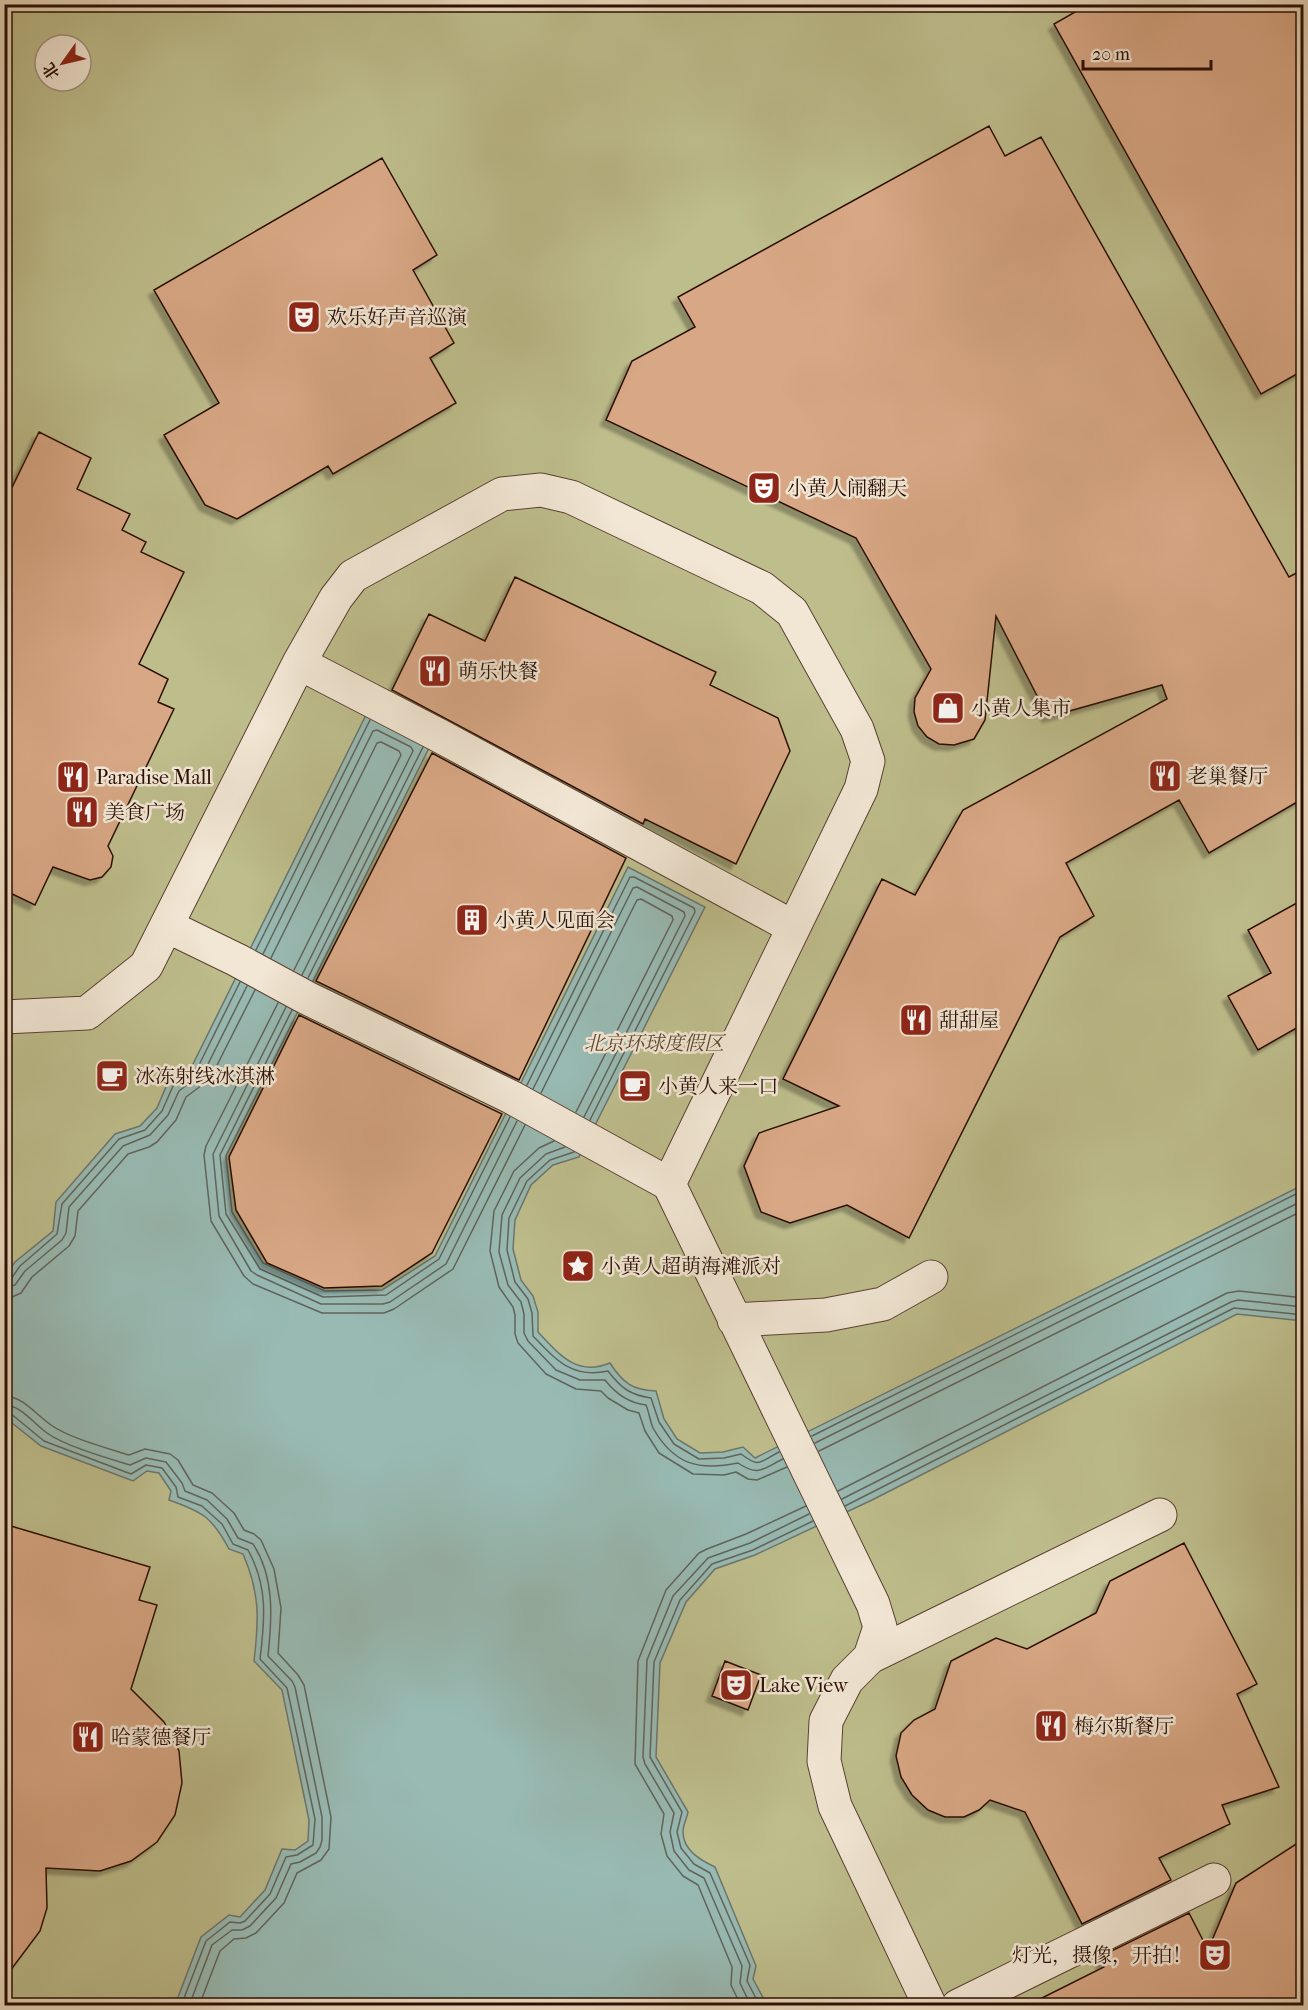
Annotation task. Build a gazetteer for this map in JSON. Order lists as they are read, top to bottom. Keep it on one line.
{"parks":["北京环球度假区"],"places":{"theatre":["欢乐好声音巡演","小黄人闹翻天","Lake View","灯光，摄像，开拍！"],"restaurant":["萌乐快餐","老巢餐厅","Paradise Mall","美食广场","甜甜屋","梅尔斯餐厅","哈蒙德餐厅"],"shop":["小黄人集市"],"building":["小黄人见面会"],"cafe":["冰冻射线冰淇淋","小黄人来一口"],"place":["小黄人超萌海滩派对"]},"scale_bar":"20 m","north":"bottom left"}
